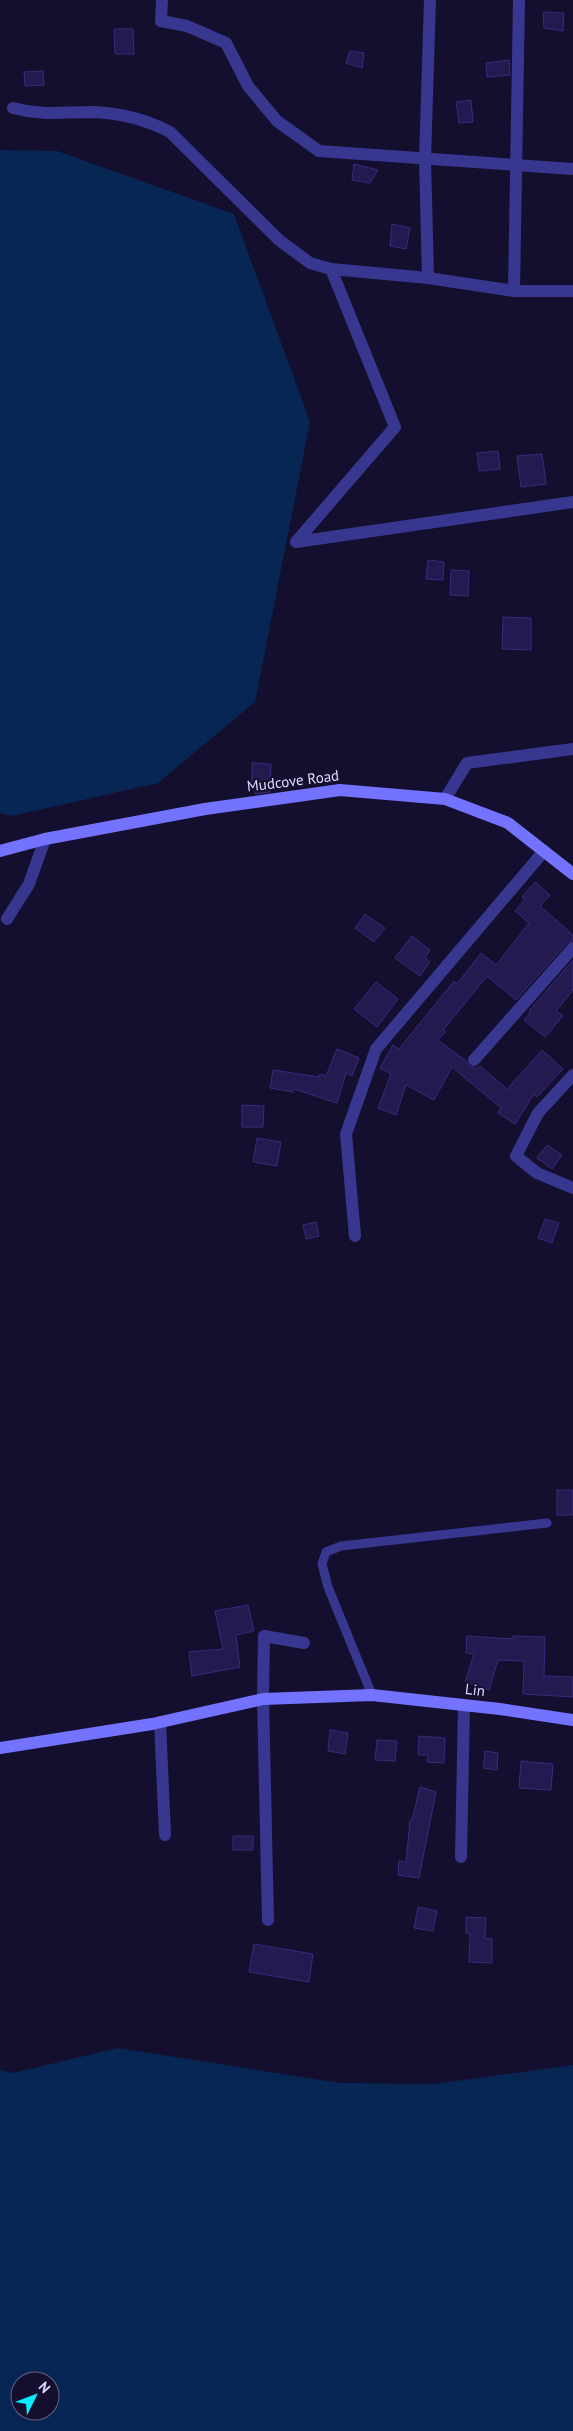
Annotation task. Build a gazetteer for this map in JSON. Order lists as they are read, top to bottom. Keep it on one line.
{"streets":{"street":["Mudcove Road","Lin"]},"north":"top right"}
